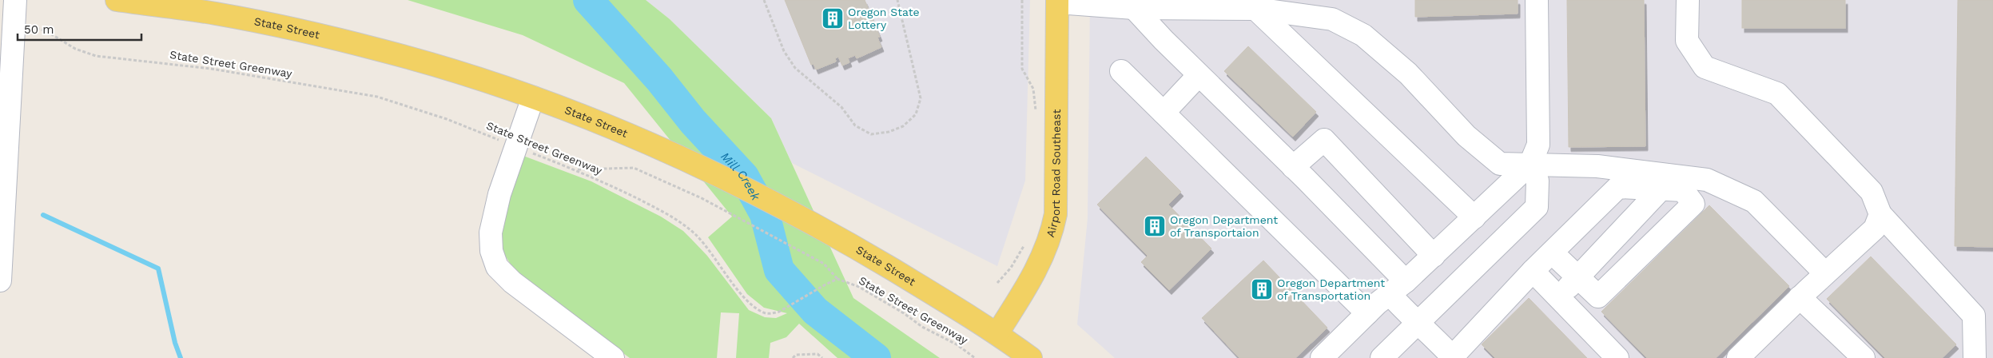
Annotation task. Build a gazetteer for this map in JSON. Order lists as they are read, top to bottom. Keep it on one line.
{"streets":{"main road":["State Street","Airport Road Southeast"],"path":["State Street Greenway"]},"crossings":[["State Street","Airport Road Southeast"]],"water":["Mill Creek"],"places":{"building":["Oregon State Lottery","Oregon Department of Transportaion","Oregon Department of Transportation"]},"scale_bar":"50 m"}
